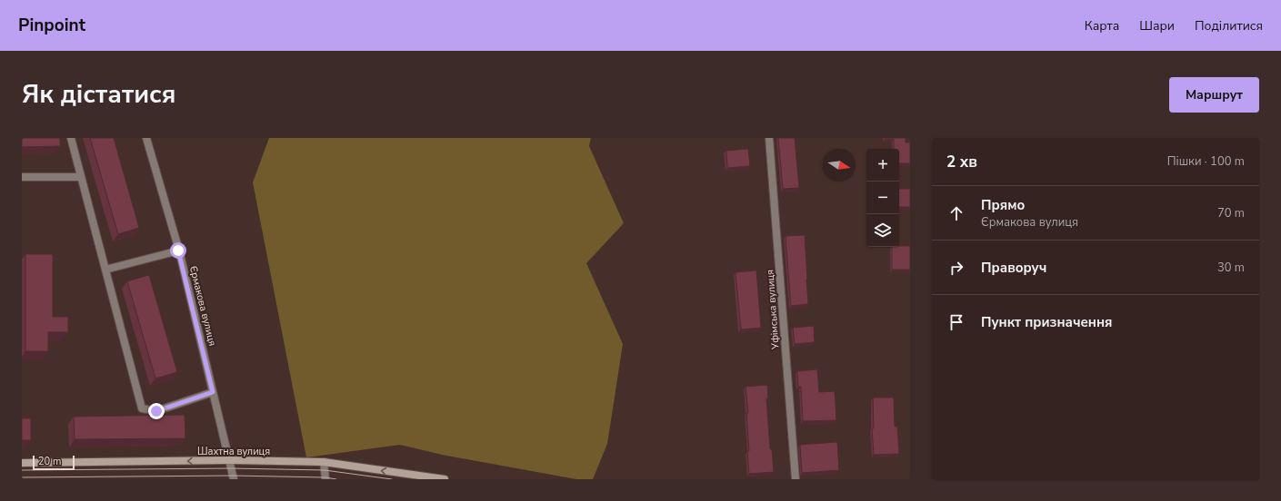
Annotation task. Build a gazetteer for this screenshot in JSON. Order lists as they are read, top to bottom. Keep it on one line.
{"streets":{"main road":["Шахтна вулиця"],"street":["Єрмакова вулиця","Уфімська вулиця"]},"crossings":[["Єрмакова вулиця","Шахтна вулиця"]],"one_way":["Шахтна вулиця"],"scale_bar":"20 m","north":"right","page":{"header":"Pinpoint","nav":["Карта","Шари","Поділитися"],"title":"Як дістатися","buttons":"Маршрут","heading":["2 хв","Пішки · 100 m"],"map_buttons":["+","−"],"list":[["Прямо","Єрмакова вулиця","70 m"],["Праворуч","30 m"],"Пункт призначення"],"scale":"20 m"}}
